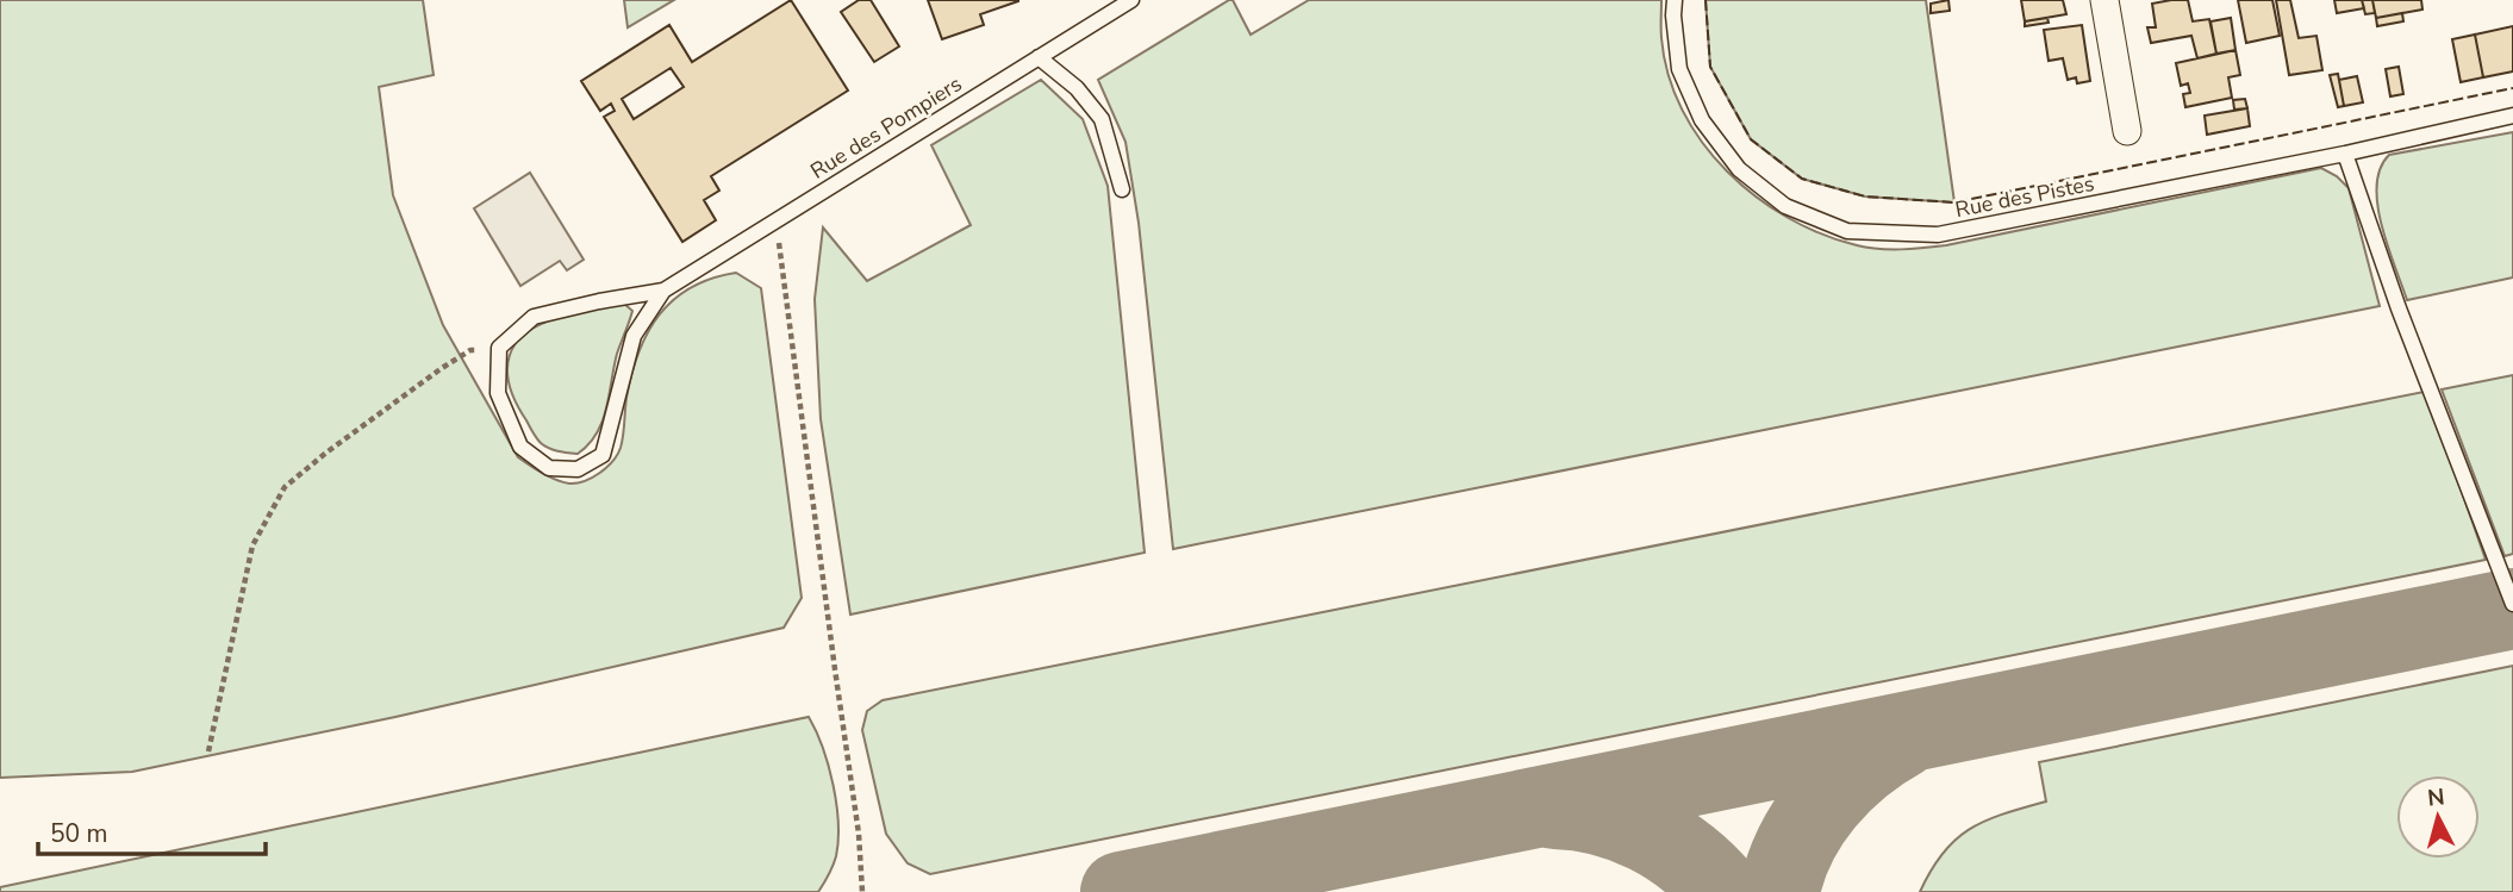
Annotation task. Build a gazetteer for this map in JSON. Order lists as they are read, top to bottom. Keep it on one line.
{"streets":{"lane":["Rue des Pompiers","Rue des Pistes"]},"scale_bar":"50 m","north":"top"}
